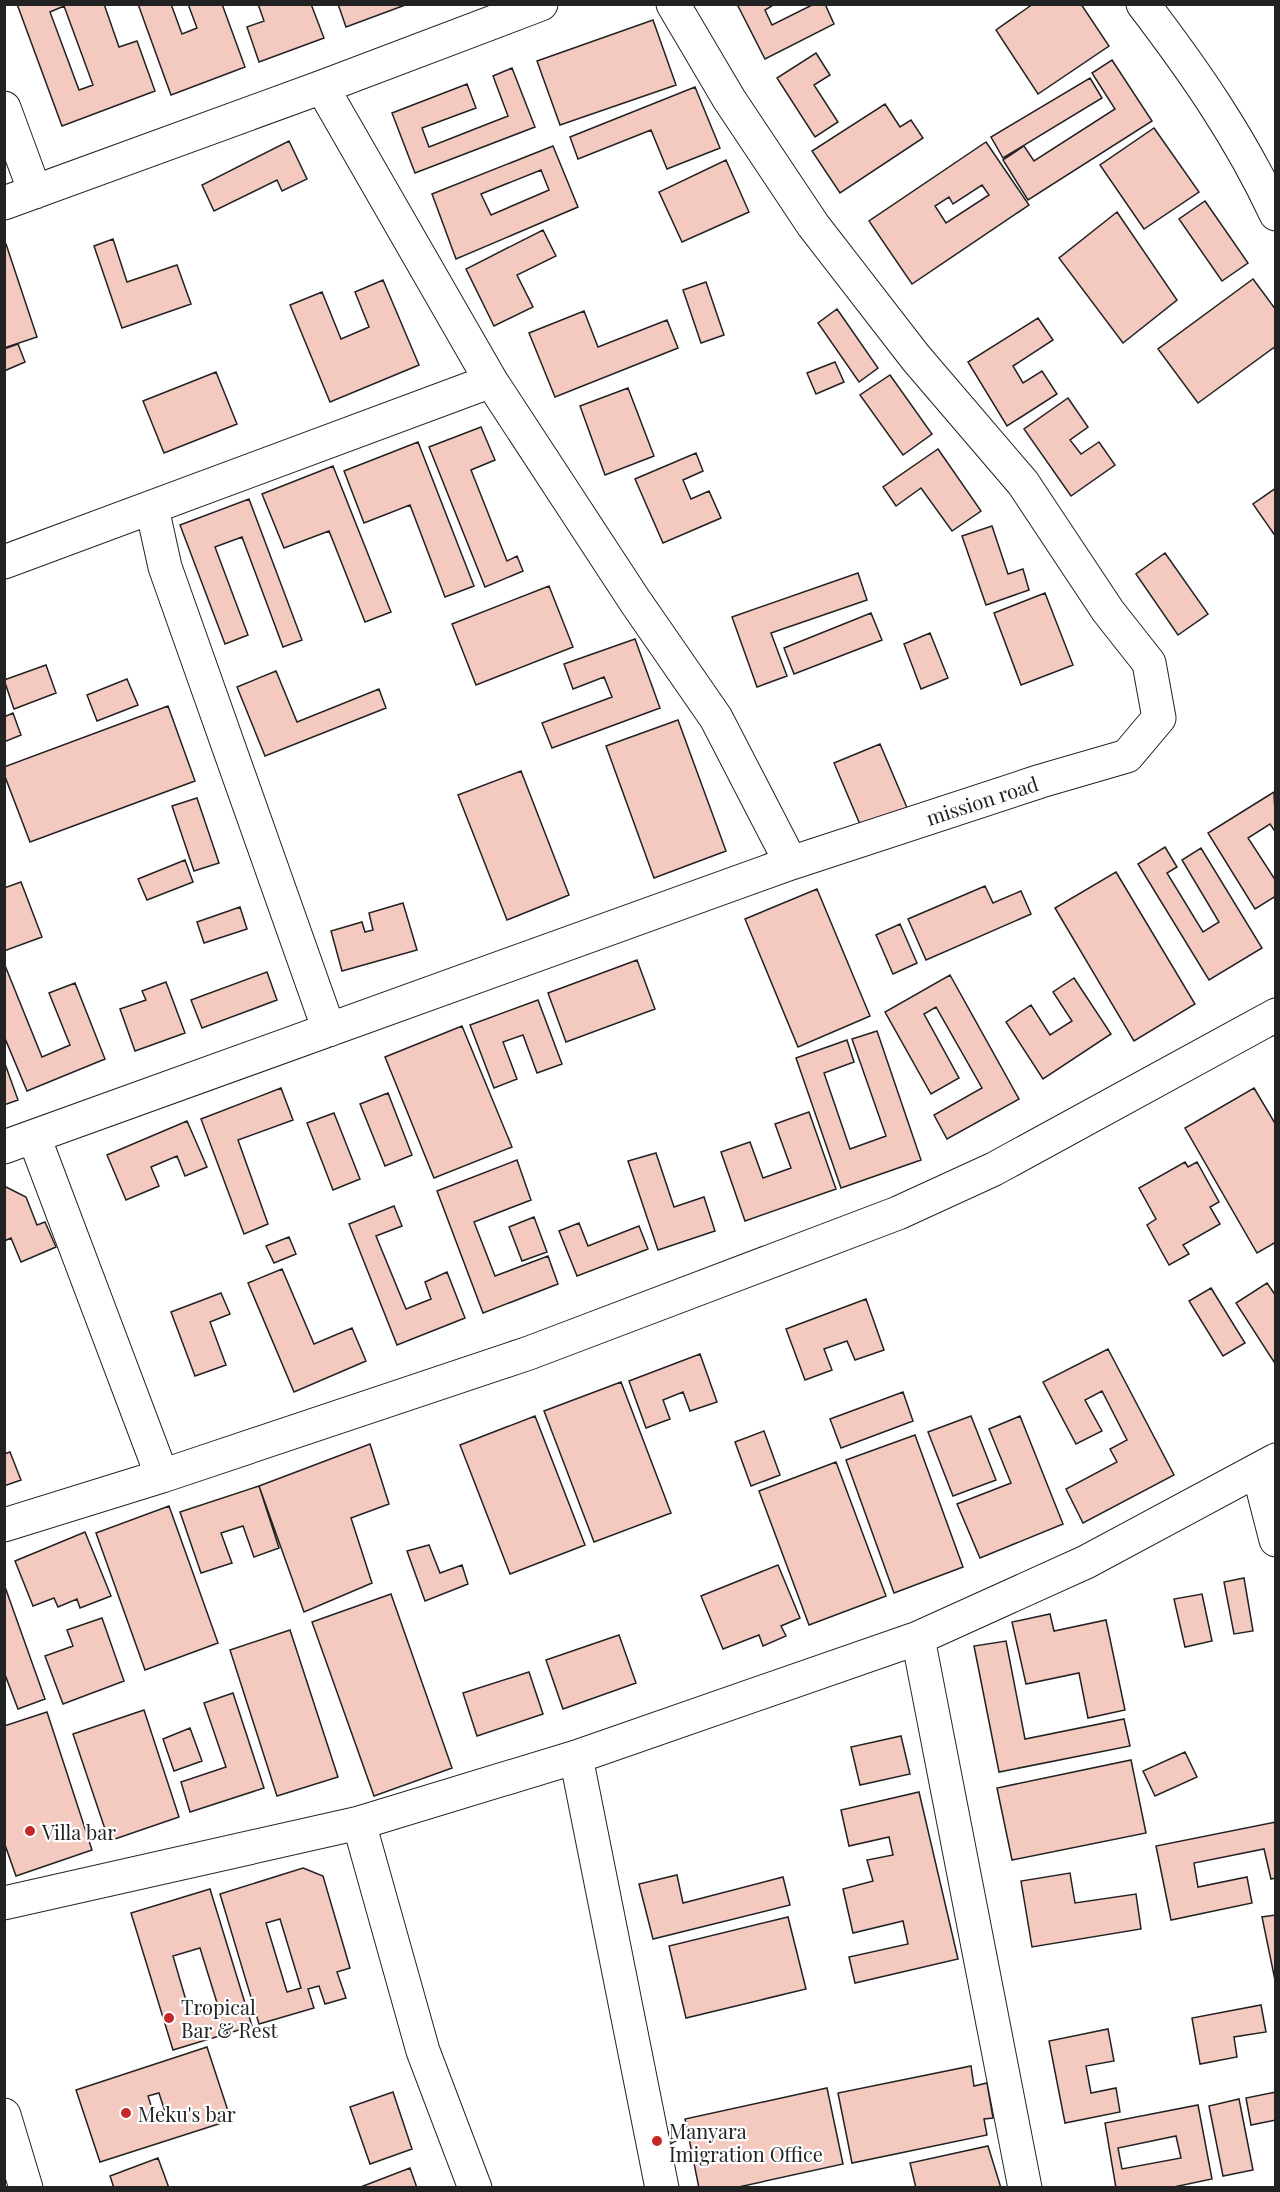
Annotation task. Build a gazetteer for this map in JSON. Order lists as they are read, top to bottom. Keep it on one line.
{"streets":{"street":["mission road"]},"places":["Villa bar","Tropical Bar & Rest","Meku's bar","Manyara Imigration Office"]}
